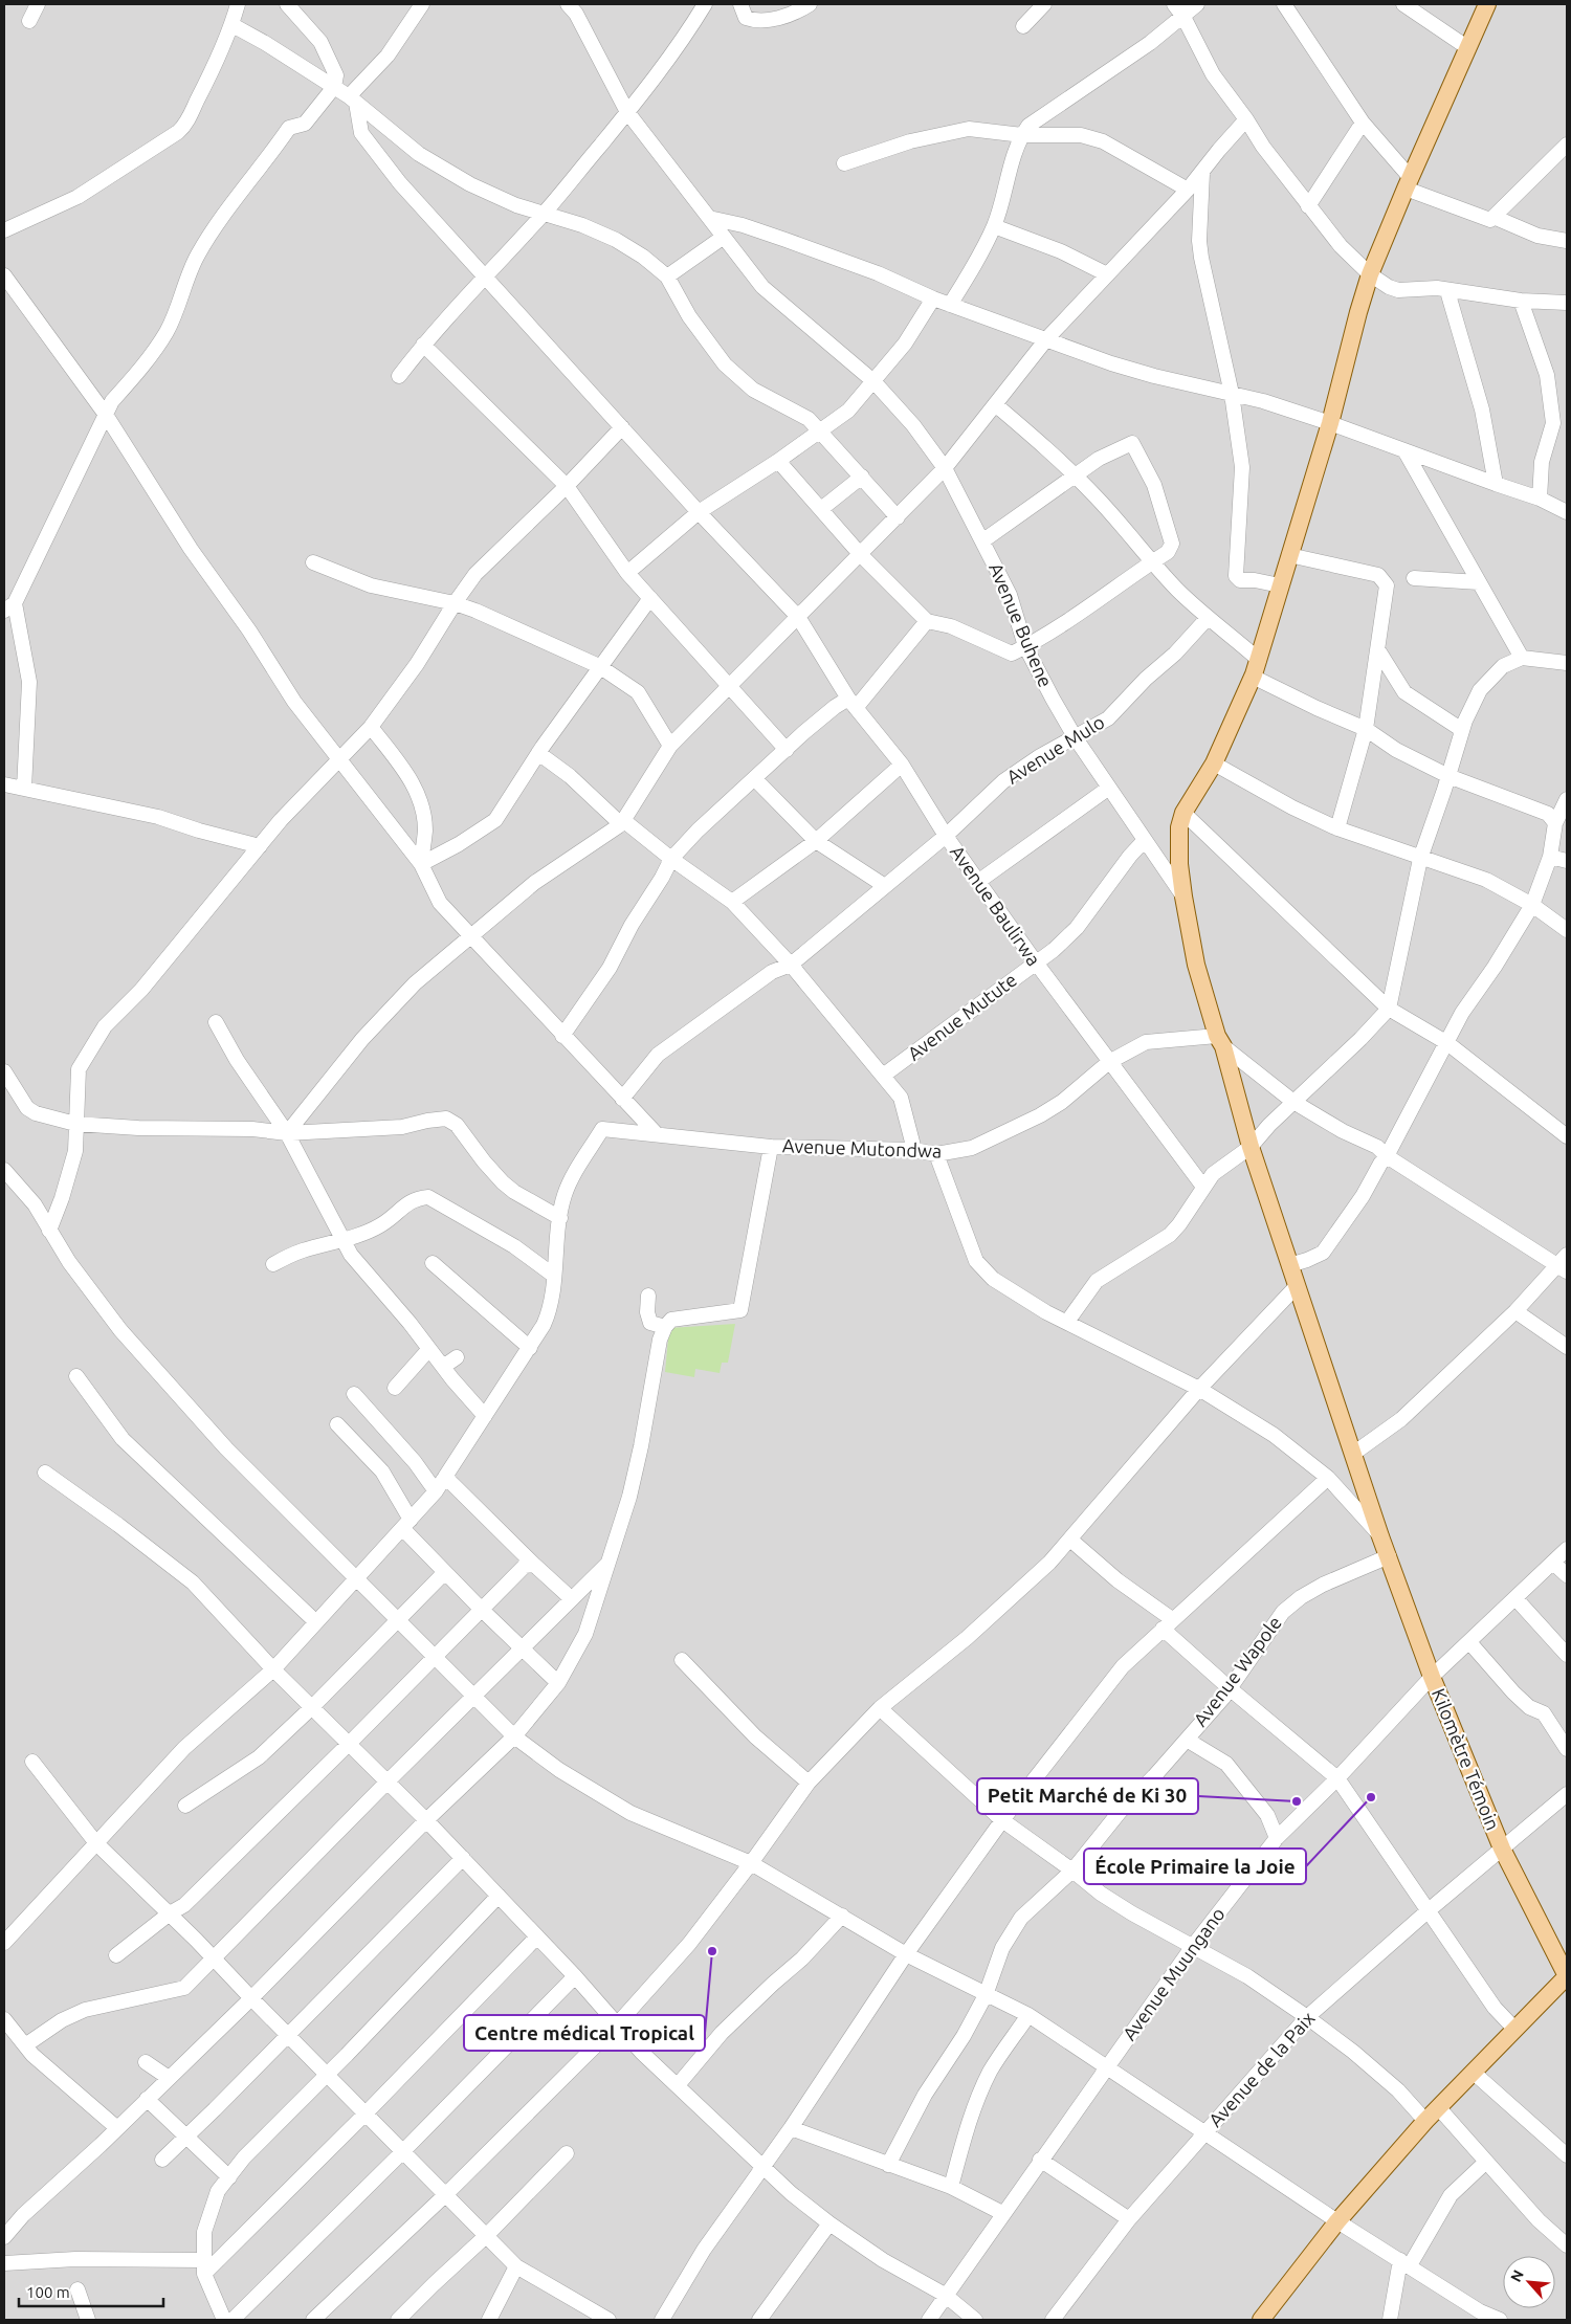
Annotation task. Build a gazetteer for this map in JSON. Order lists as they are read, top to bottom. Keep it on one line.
{"streets":{"main road":["Kilomètre Témoin"],"street":["Avenue Buhene","Avenue Mulo","Avenue Baulirwa","Avenue Mutute","Avenue Mutondwa","Avenue Wapole","Avenue Muungano","Avenue de la Paix"]},"crossings":[["Avenue Buhene","Avenue Mulo"],["Avenue Buhene","Avenue Mutute"],["Avenue Buhene","Kilomètre Témoin"],["Avenue Mulo","Avenue Baulirwa"],["Avenue Baulirwa","Avenue Mutute"],["Avenue Baulirwa","Avenue Mutondwa"],["Avenue Mutondwa","Kilomètre Témoin"],["Avenue Wapole","Kilomètre Témoin"],["Kilomètre Témoin","Avenue Muungano"],["Kilomètre Témoin","Avenue de la Paix"]],"places":["École Primaire la Joie","Petit Marché de Ki 30","Centre médical Tropical"],"scale_bar":"100 m","north":"top left"}
